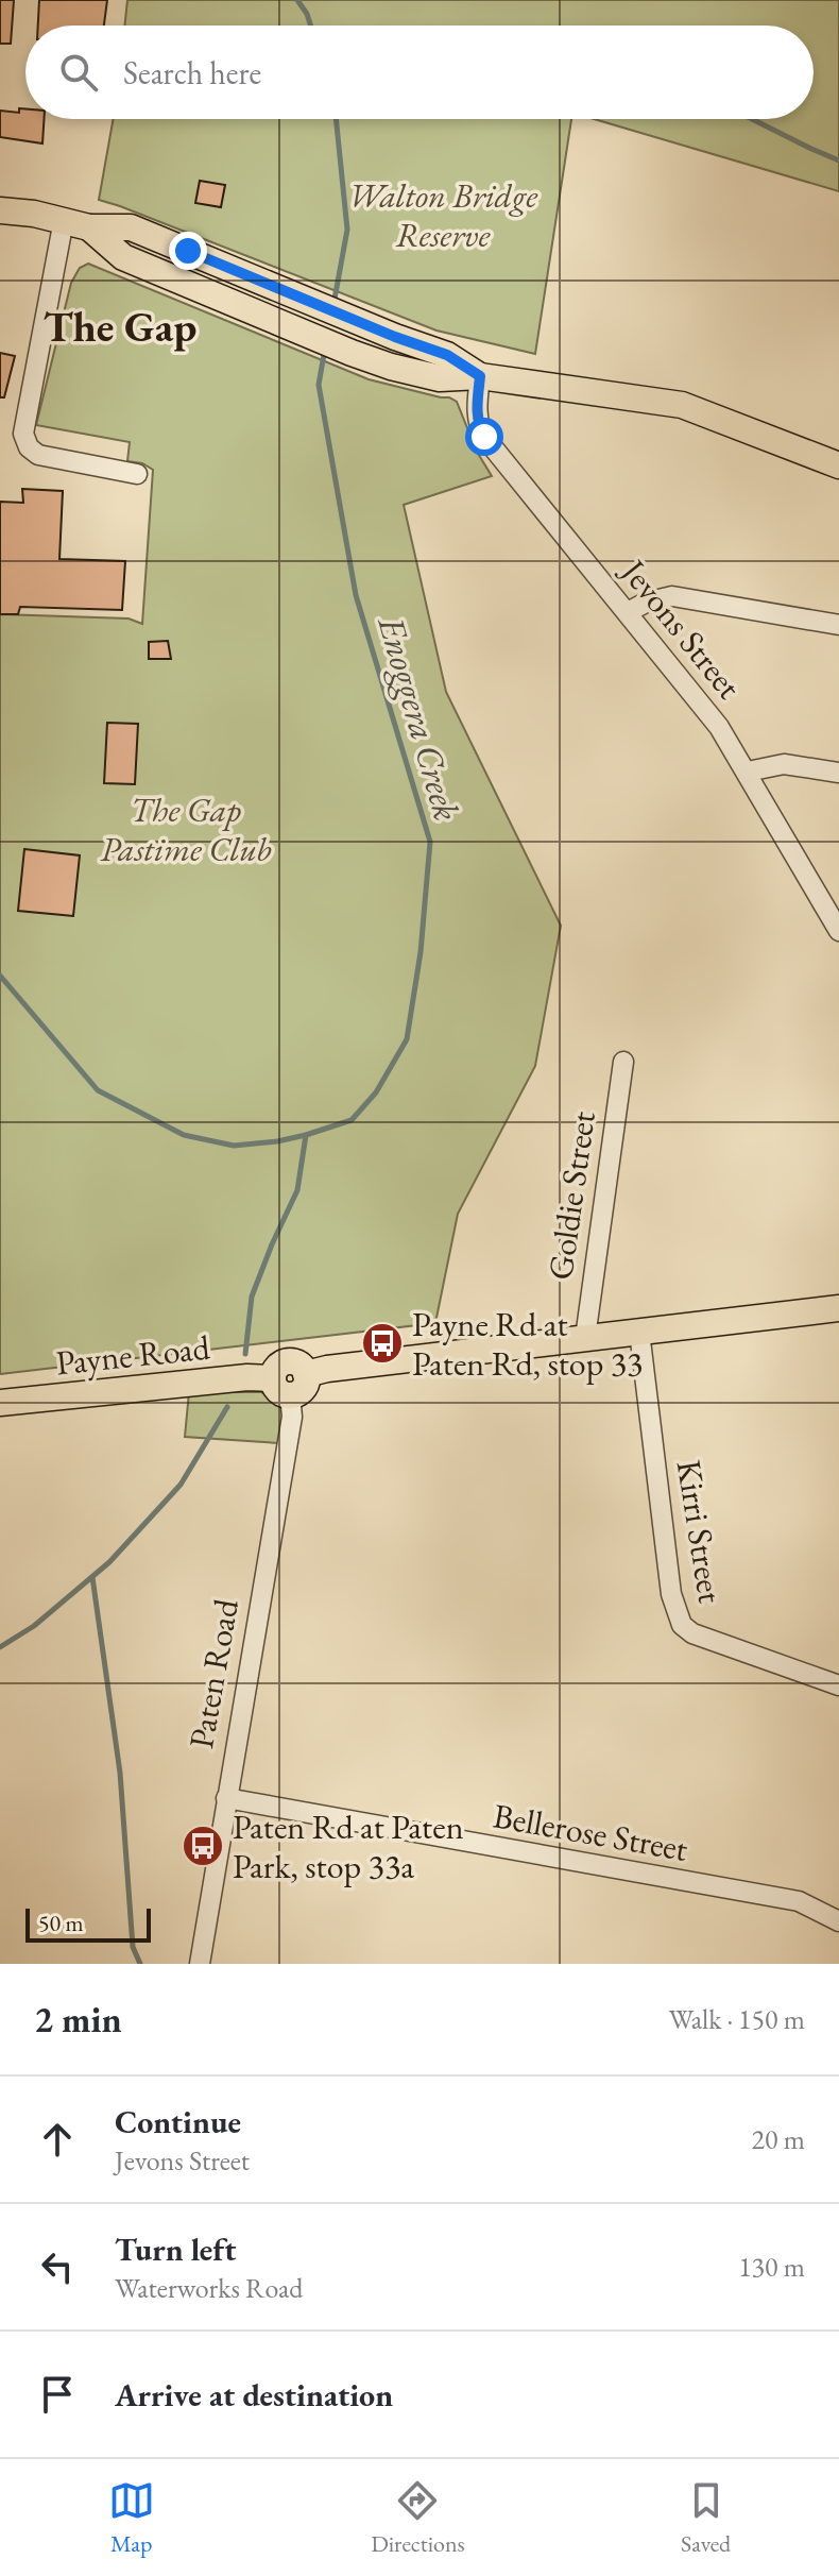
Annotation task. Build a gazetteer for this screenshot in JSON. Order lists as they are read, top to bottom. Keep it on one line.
{"streets":{"main road":["Payne Road"],"street":["Jevons Street","Goldie Street","Kirri Street","Paten Road","Bellerose Street"]},"crossings":[["Payne Road","Paten Road"],["Paten Road","Bellerose Street"]],"districts":["The Gap"],"water":["Enoggera Creek"],"parks":["Walton Bridge Reserve","The Gap Pastime Club"],"places":{"bus stop":["Payne Rd at Paten Rd, stop 33","Paten Rd at Paten Park, stop 33a"]},"scale_bar":"50 m","page":{"search":"Search here","scale":"50 m","heading":["2 min","Walk · 150 m"],"list":[["Continue","Jevons Street","20 m"],["Turn left","Waterworks Road","130 m"],"Arrive at destination"],"nav":["Map","Directions","Saved"]}}
